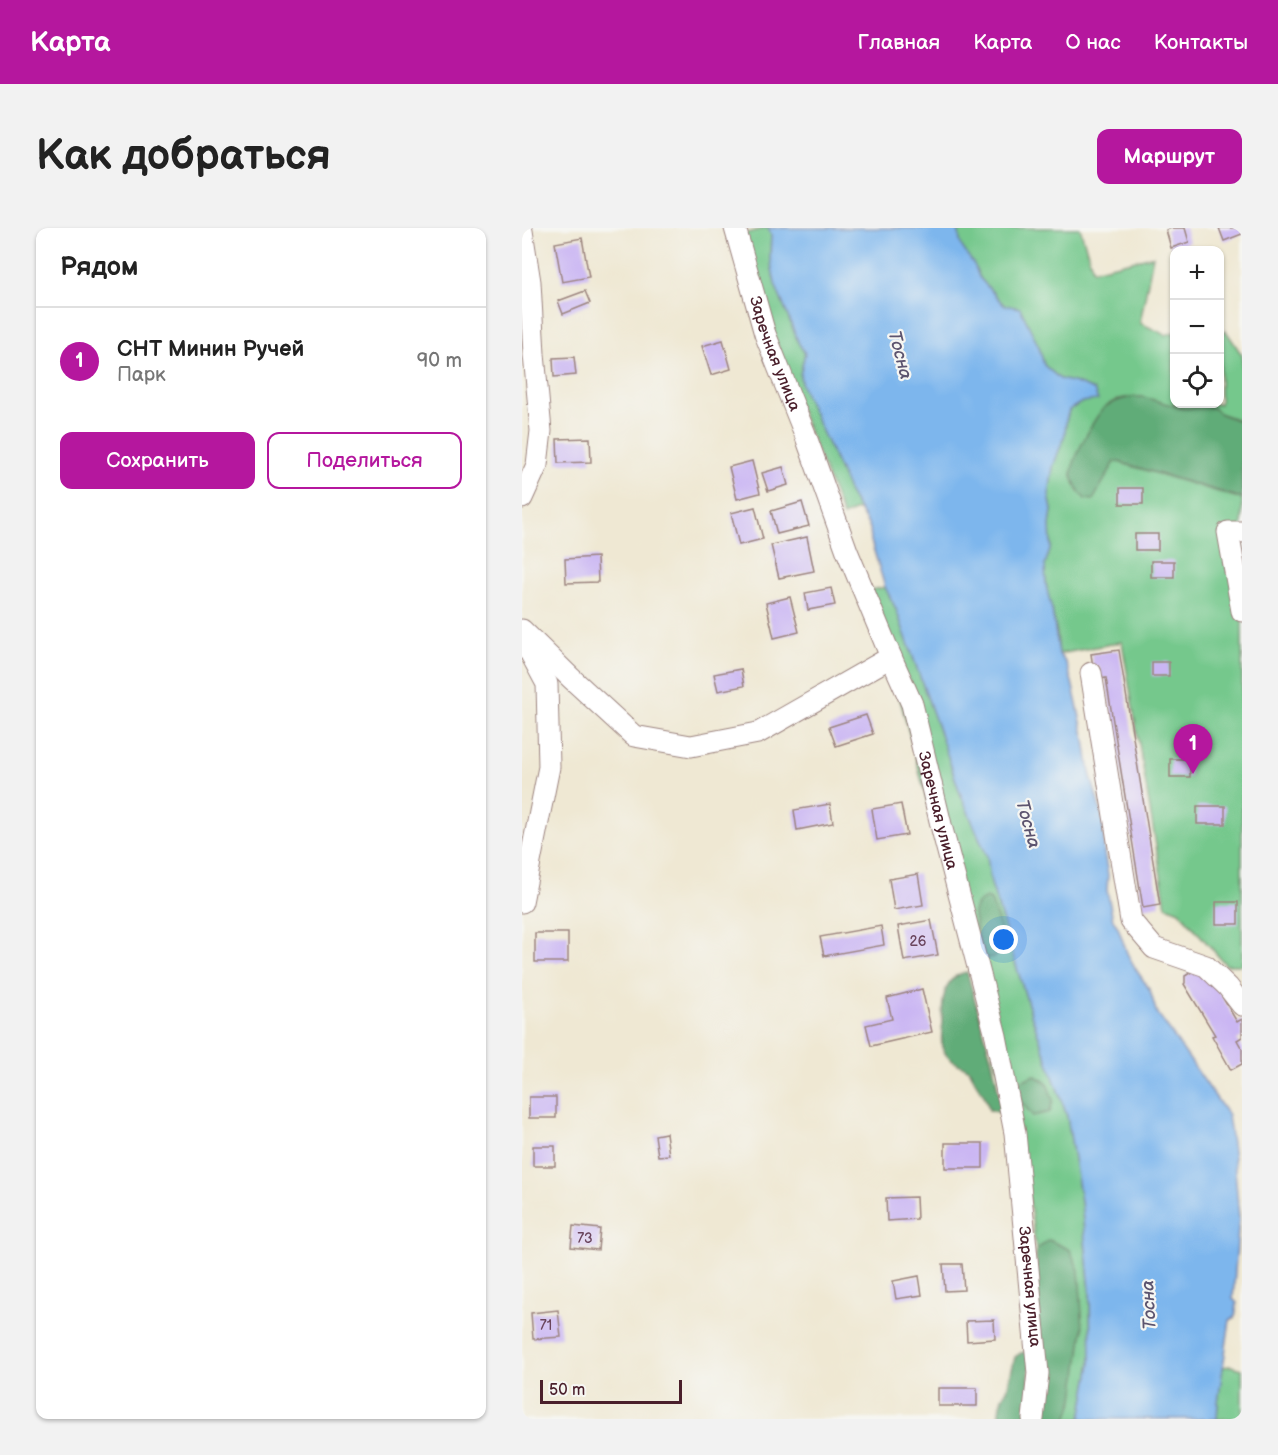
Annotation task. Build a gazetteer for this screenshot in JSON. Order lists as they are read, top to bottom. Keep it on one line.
{"streets":{"street":["Заречная улица"]},"water":["Тосна"],"house_numbers":["26","73","71"],"scale_bar":"50 m","page":{"header":"Карта","nav":["Главная","Карта","О нас","Контакты"],"buttons":["Маршрут",["Сохранить","Поделиться"]],"title":"Как добраться","heading":"Рядом","map_buttons":["+","−"],"list":[{"mark":"1","name":"СНТ Минин Ручей","note":"Парк","value":"90 m"}],"pins":"1","scale":"50 m"}}
